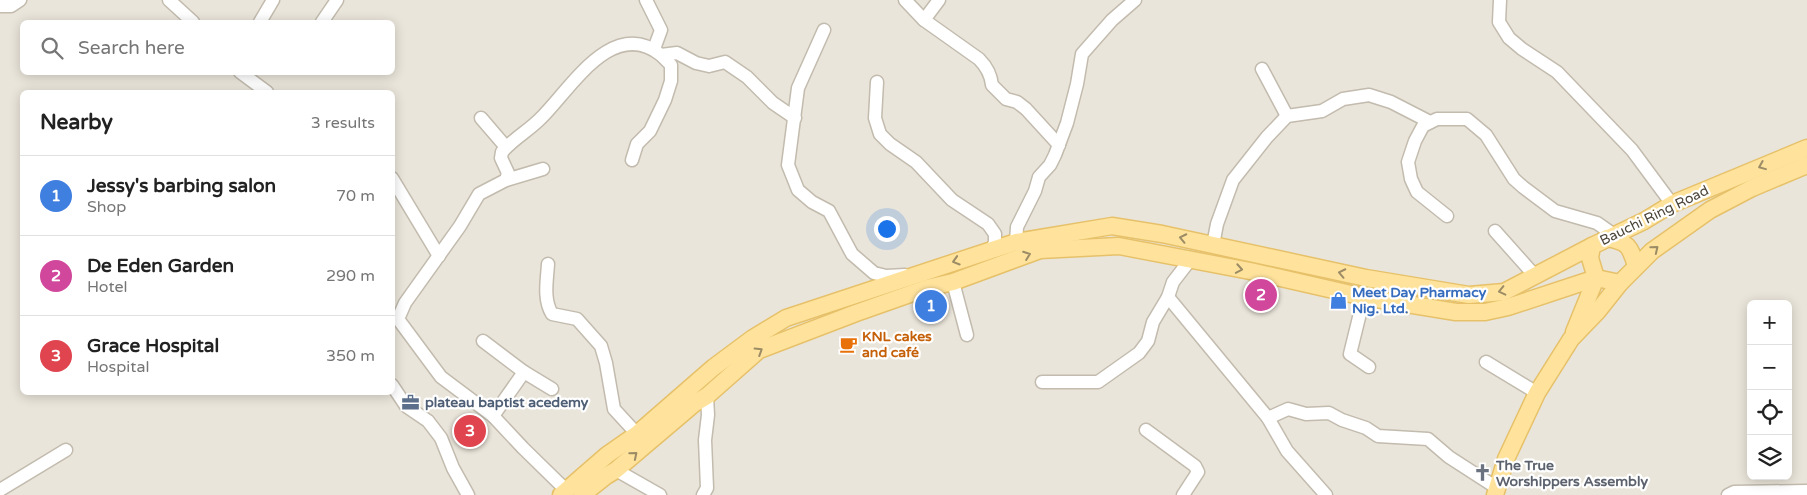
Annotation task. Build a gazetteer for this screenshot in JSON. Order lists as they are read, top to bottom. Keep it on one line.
{"streets":{"main road":["Bauchi Ring Road"]},"places":{"shop":["Meet Day Pharmacy Nig. Ltd."],"cafe":["KNL cakes and café"],"office":["plateau baptist acedemy"],"church":["The True Worshippers Assembly"]},"page":{"search":"Search here","heading":["Nearby","3 results"],"list":[{"mark":"1","name":"Jessy's barbing salon","note":"Shop","value":"70 m"},{"mark":"2","name":"De Eden Garden","note":"Hotel","value":"290 m"},{"mark":"3","name":"Grace Hospital","note":"Hospital","value":"350 m"}],"pins":["2","1","3"],"map_buttons":["+","−"]}}
